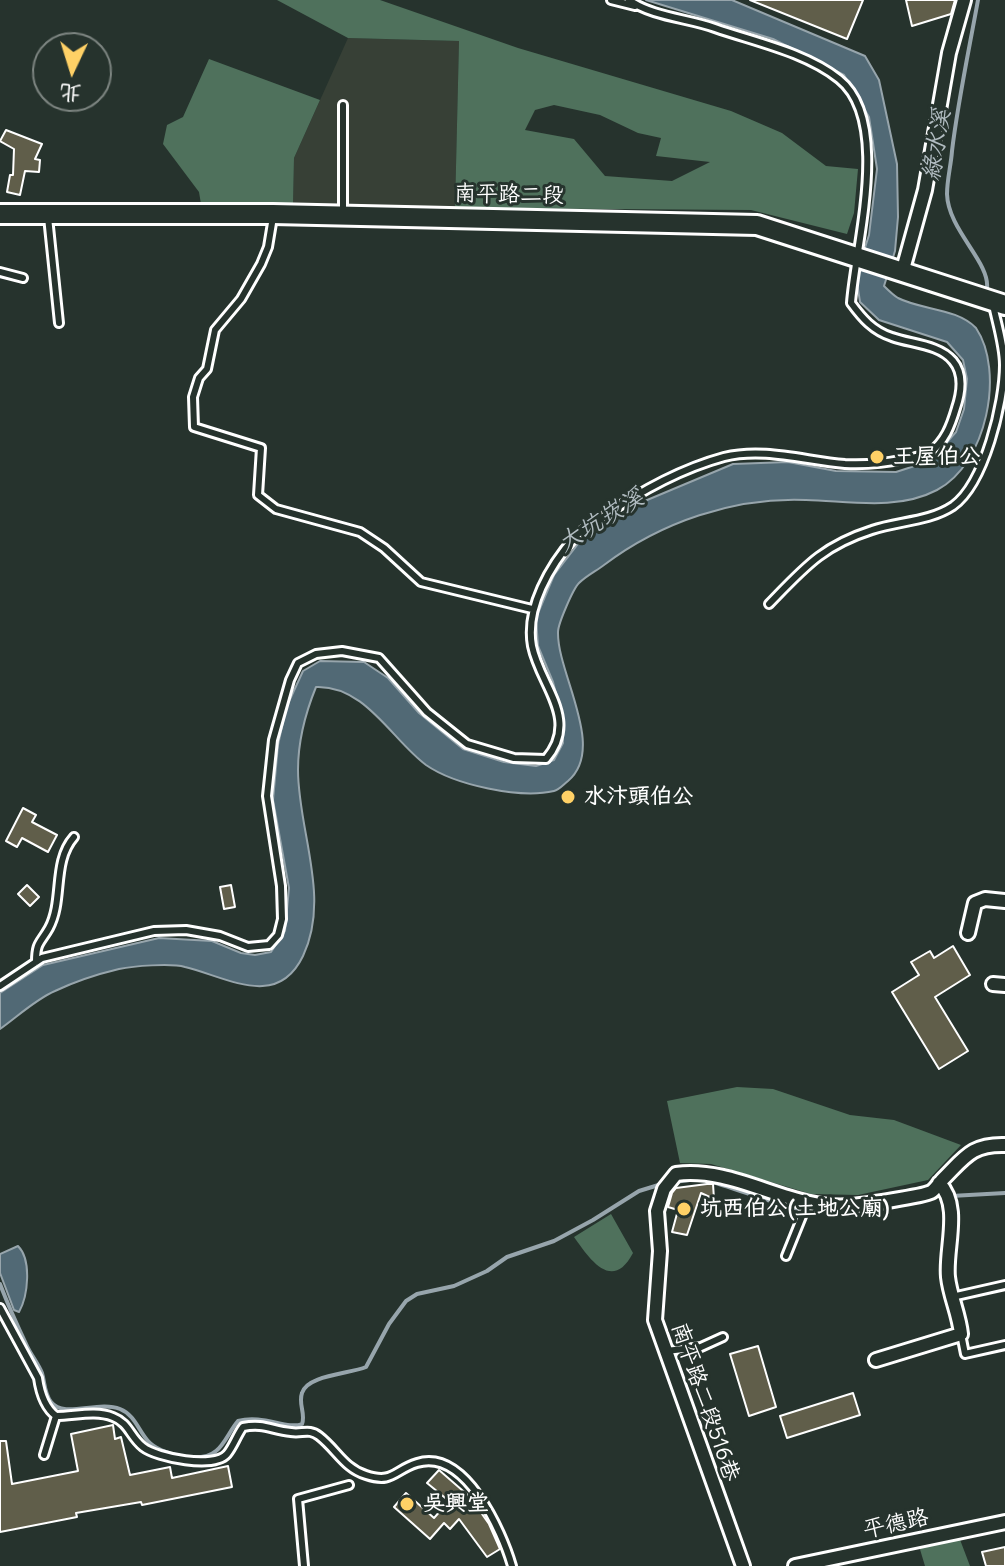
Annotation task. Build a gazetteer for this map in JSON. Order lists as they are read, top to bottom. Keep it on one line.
{"streets":{"street":["南平路二段","南平路二段516巷","平德路"]},"water":["綠水溪","大坑崁溪"],"places":["王屋伯公","水汴頭伯公","坑西伯公(土地公廟)","吳興堂"],"north":"bottom"}
